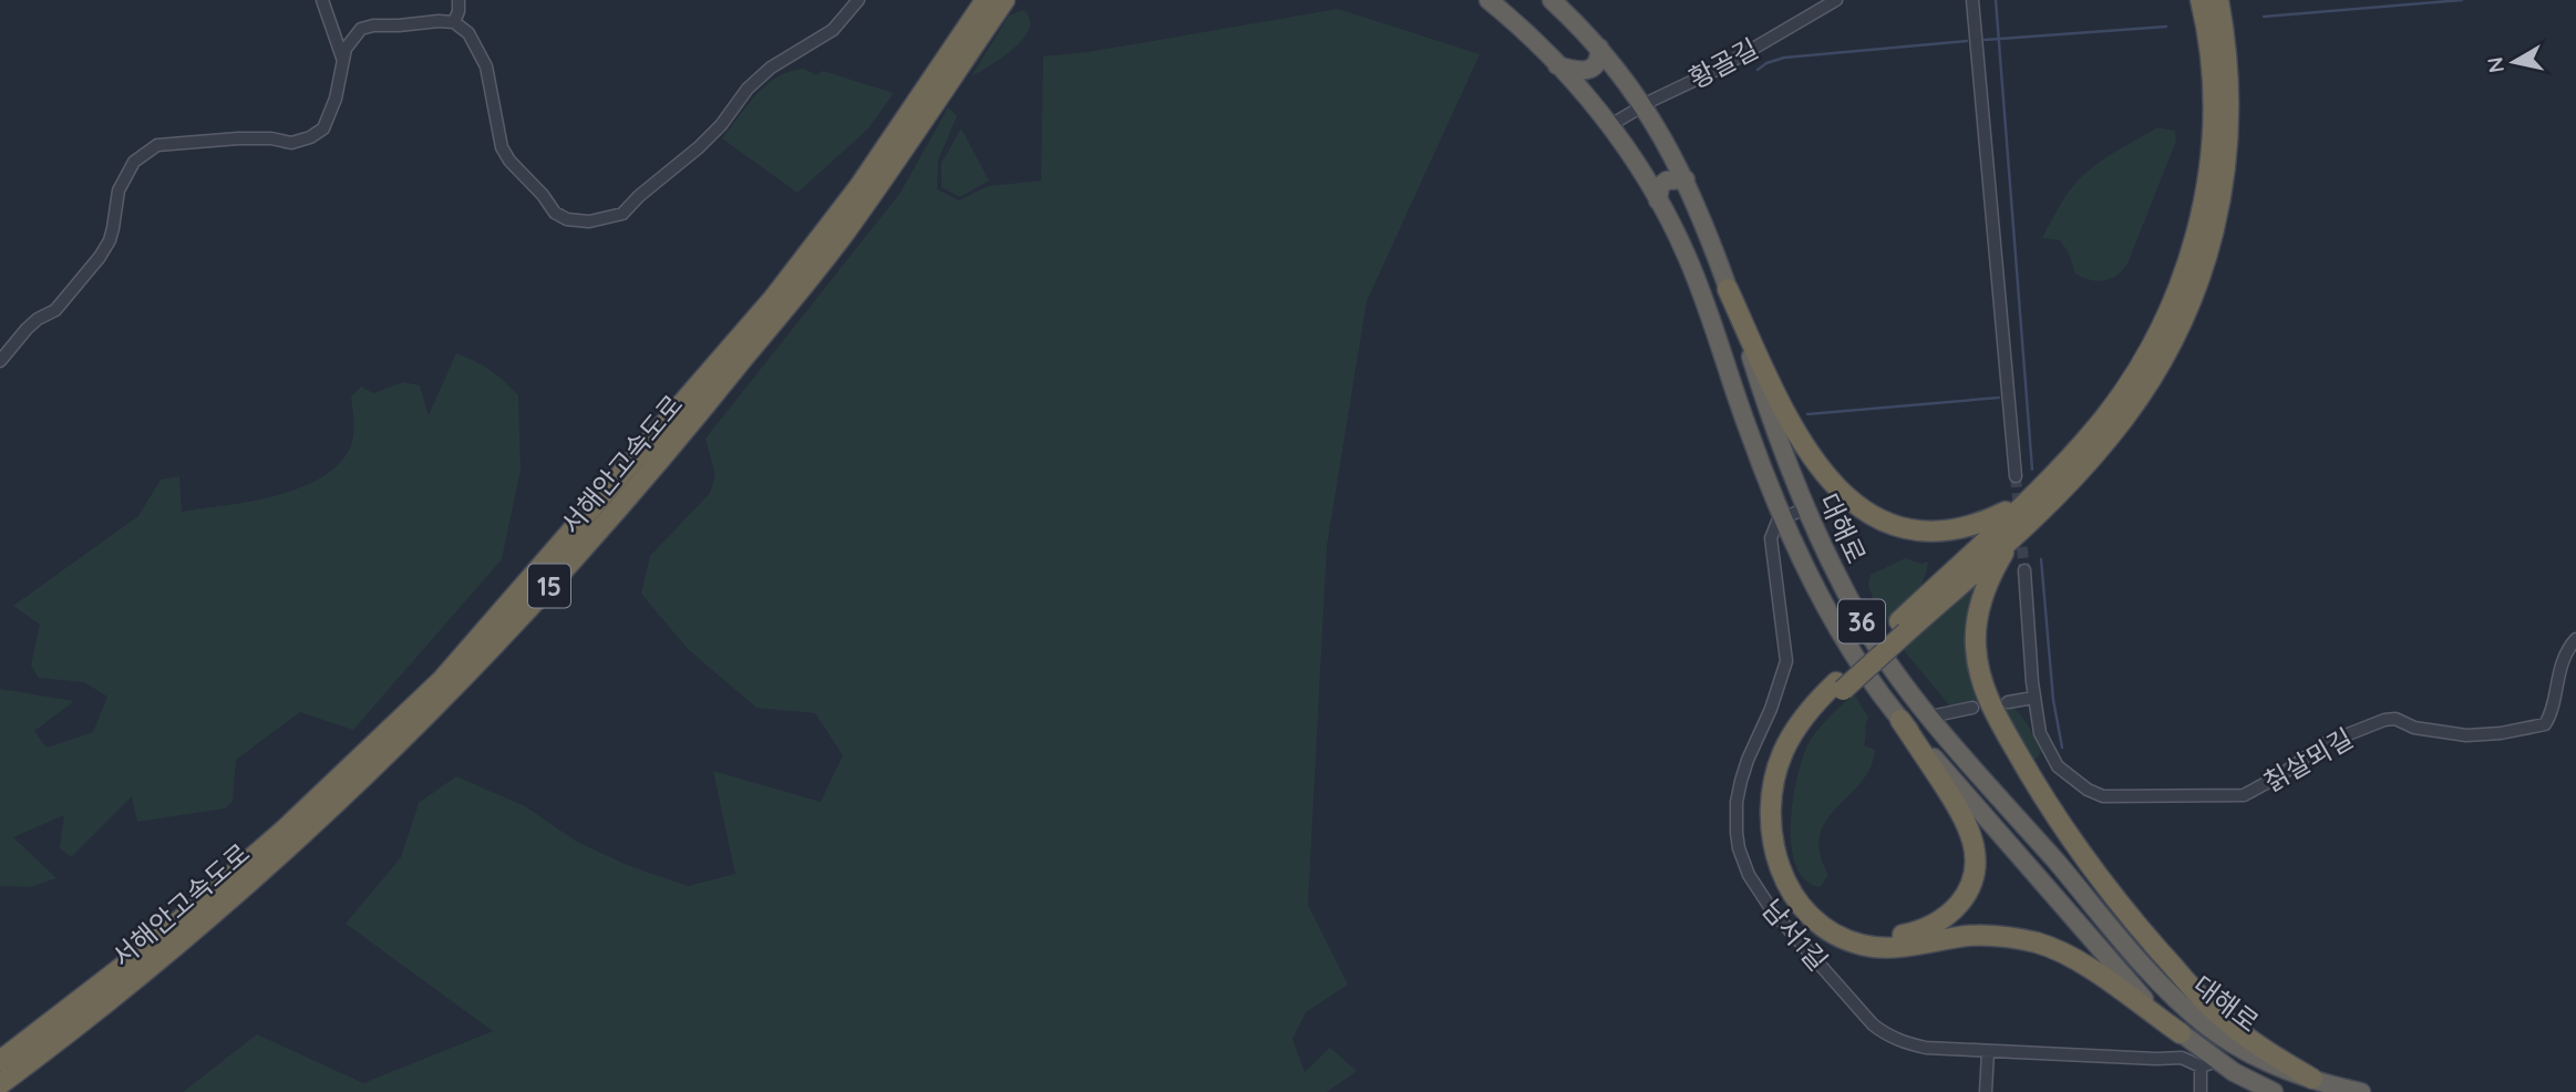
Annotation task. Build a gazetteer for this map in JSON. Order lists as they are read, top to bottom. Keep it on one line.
{"streets":{"highway":["서해안고속도로","대해로","15","36"],"street":["황골길","칡살뫼길","남서1길"]},"crossings":[["황골길","대해로"],["대해로","남서1길"]],"north":"left"}
